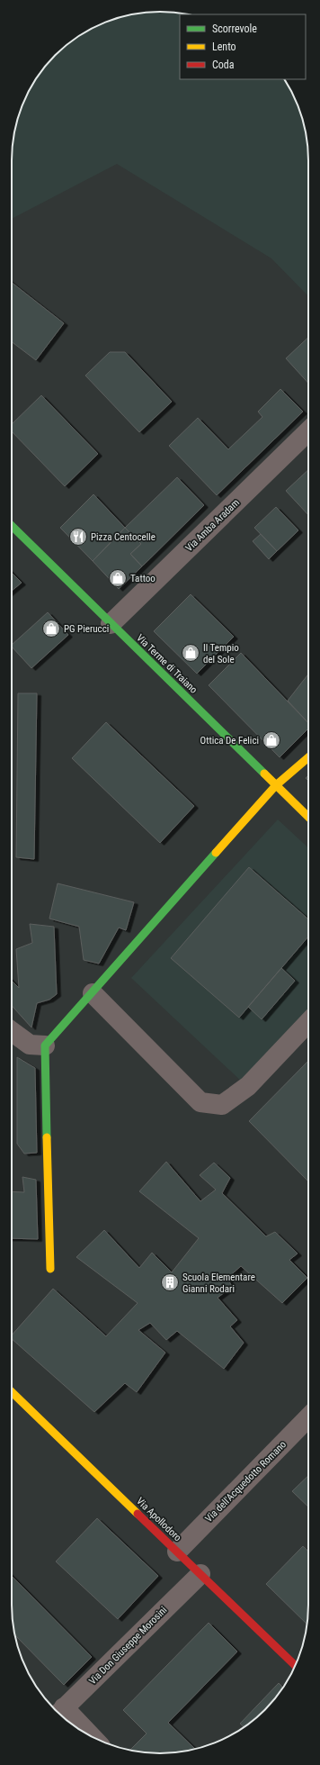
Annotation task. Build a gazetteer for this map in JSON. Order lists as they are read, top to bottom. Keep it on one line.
{"streets":{"street":["Via Amba Aradam","Via Terme di Traiano","Via dell'Acquedotto Romano","Via Apollodoro","Via Don Giuseppe Morosini"]},"crossings":[["Via Amba Aradam","Via Terme di Traiano"],["Via dell'Acquedotto Romano","Via Apollodoro"],["Via Apollodoro","Via Don Giuseppe Morosini"]],"places":{"restaurant":["Pizza Centocelle"],"shop":["Tattoo","PG Pierucci","Il Tempio del Sole","Ottica De Felici"],"building":["Scuola Elementare Gianni Rodari"]},"legend":["Scorrevole","Lento","Coda"]}
